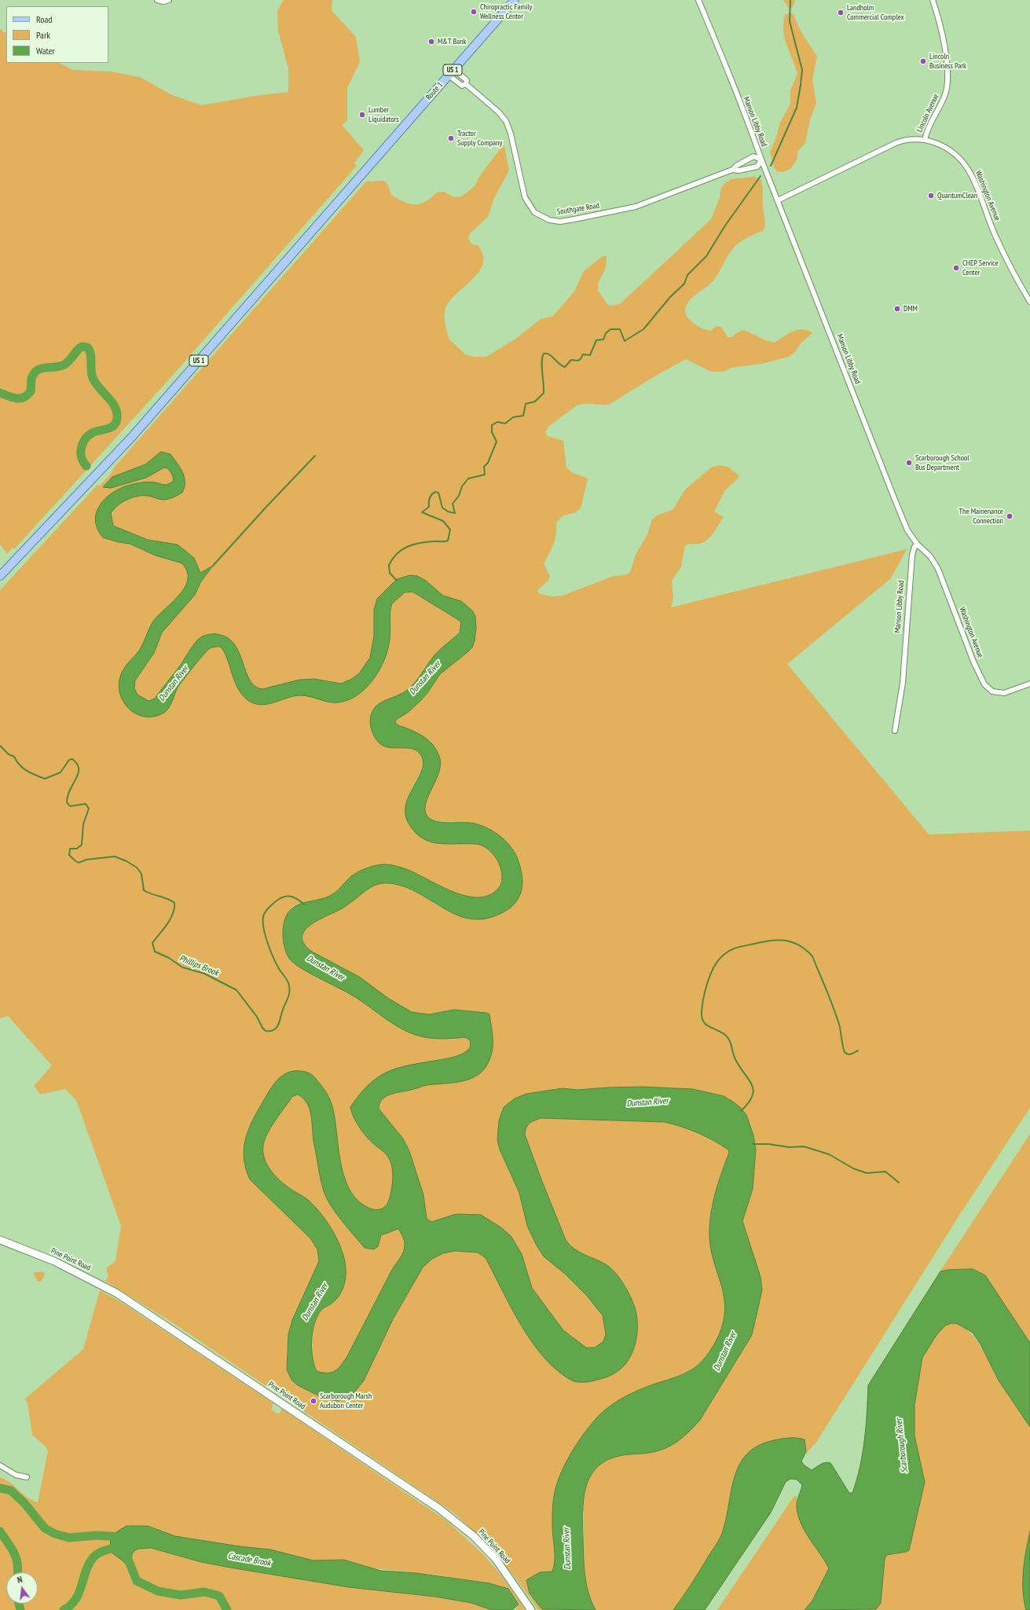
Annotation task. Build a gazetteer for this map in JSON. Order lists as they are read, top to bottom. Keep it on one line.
{"streets":{"main road":["US 1","Route 1","Pine Point Road"],"street":["Lincoln Avenue","Manson Libby Road","Washington Avenue","Southgate Road"]},"crossings":[["Route 1","Southgate Road"],["Lincoln Avenue","Washington Avenue"],["Manson Libby Road","Washington Avenue"],["Manson Libby Road","Southgate Road"]],"water":["Dunstan River","Phillips Brook","Scarborough River","Cascade Brook"],"places":["Chiropractic Family Wellness Center","Landholm Commercial Complex","M&T Bank","Lincoln Business Park","Lumber Liquidators","Tractor Supply Company","QuantumClean","CHEP Service Center","DMM","Scarborough School Bus Department","The Mainenance Connection","Scarborough Marsh Audubon Center"],"legend":["Road","Park","Water"],"north":"top"}
